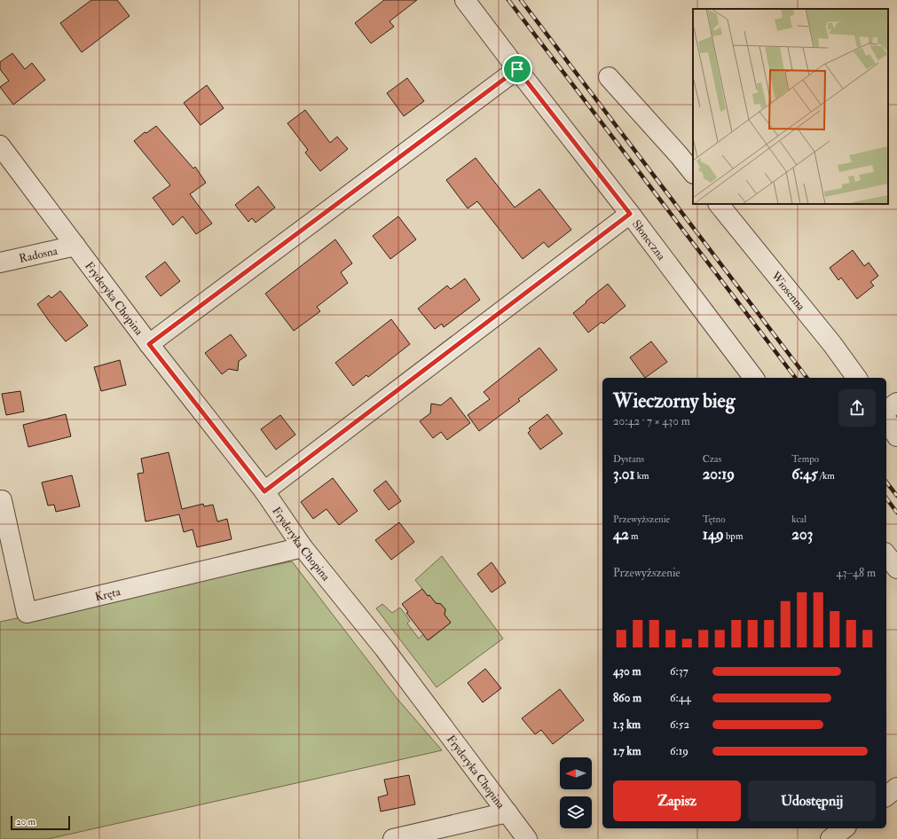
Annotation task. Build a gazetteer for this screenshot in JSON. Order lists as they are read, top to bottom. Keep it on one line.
{"streets":{"street":["Słoneczna","Radosna","Wiosenna","Fryderyka Chopina","Kręta"]},"crossings":[["Radosna","Fryderyka Chopina"],["Fryderyka Chopina","Kręta"]],"scale_bar":"20 m","north":"left","page":{"heading":["Wieczorny bieg","20:42 · 7 × 430 m"],"stats":[["Dystans","3.01 km"],["Czas","20:19"],["Tempo","6:45 /km"],["Przewyższenie","42 m"],["Tętno","149 bpm"],["kcal","203"]],"chart":["Przewyższenie","43–48 m"],"list":[{"name":"430 m","note":"6:37"},{"name":"860 m","note":"6:44"},{"name":"1.3 km","note":"6:52"},{"name":"1.7 km","note":"6:19"}],"buttons":["Zapisz","Udostępnij"],"scale":"20 m"}}
